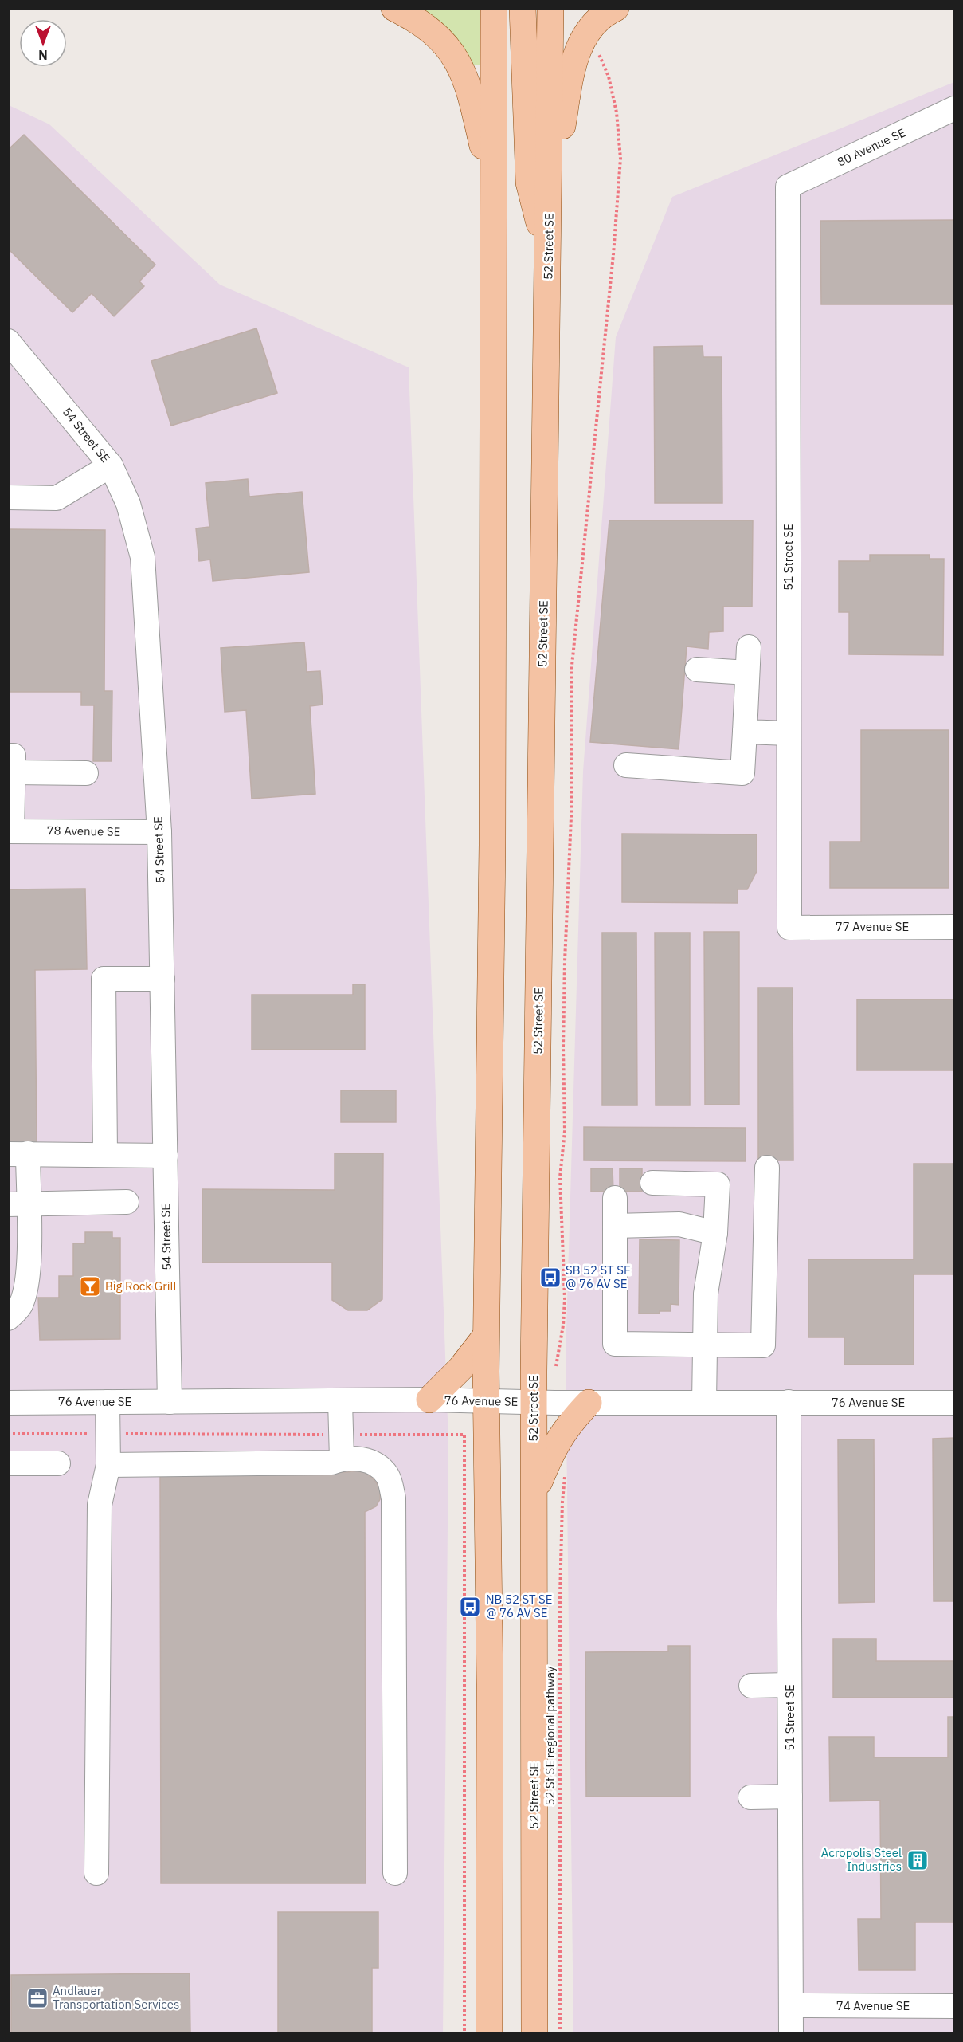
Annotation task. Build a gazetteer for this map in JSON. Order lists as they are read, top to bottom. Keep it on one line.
{"streets":{"main road":["52 Street SE"],"street":["80 Avenue SE","54 Street SE","51 Street SE","78 Avenue SE","77 Avenue SE","76 Avenue SE","74 Avenue SE"],"path":["52 St SE regional pathway"]},"crossings":[["80 Avenue SE","51 Street SE"],["52 Street SE","76 Avenue SE"],["54 Street SE","78 Avenue SE"],["54 Street SE","76 Avenue SE"],["51 Street SE","77 Avenue SE"],["51 Street SE","76 Avenue SE"],["51 Street SE","74 Avenue SE"]],"places":{"bus stop":["SB 52 ST SE @ 76 AV SE","NB 52 ST SE @ 76 AV SE"],"bar":["Big Rock Grill"],"building":["Acropolis Steel Industries"],"office":["Andlauer Transportation Services"]},"north":"bottom"}
